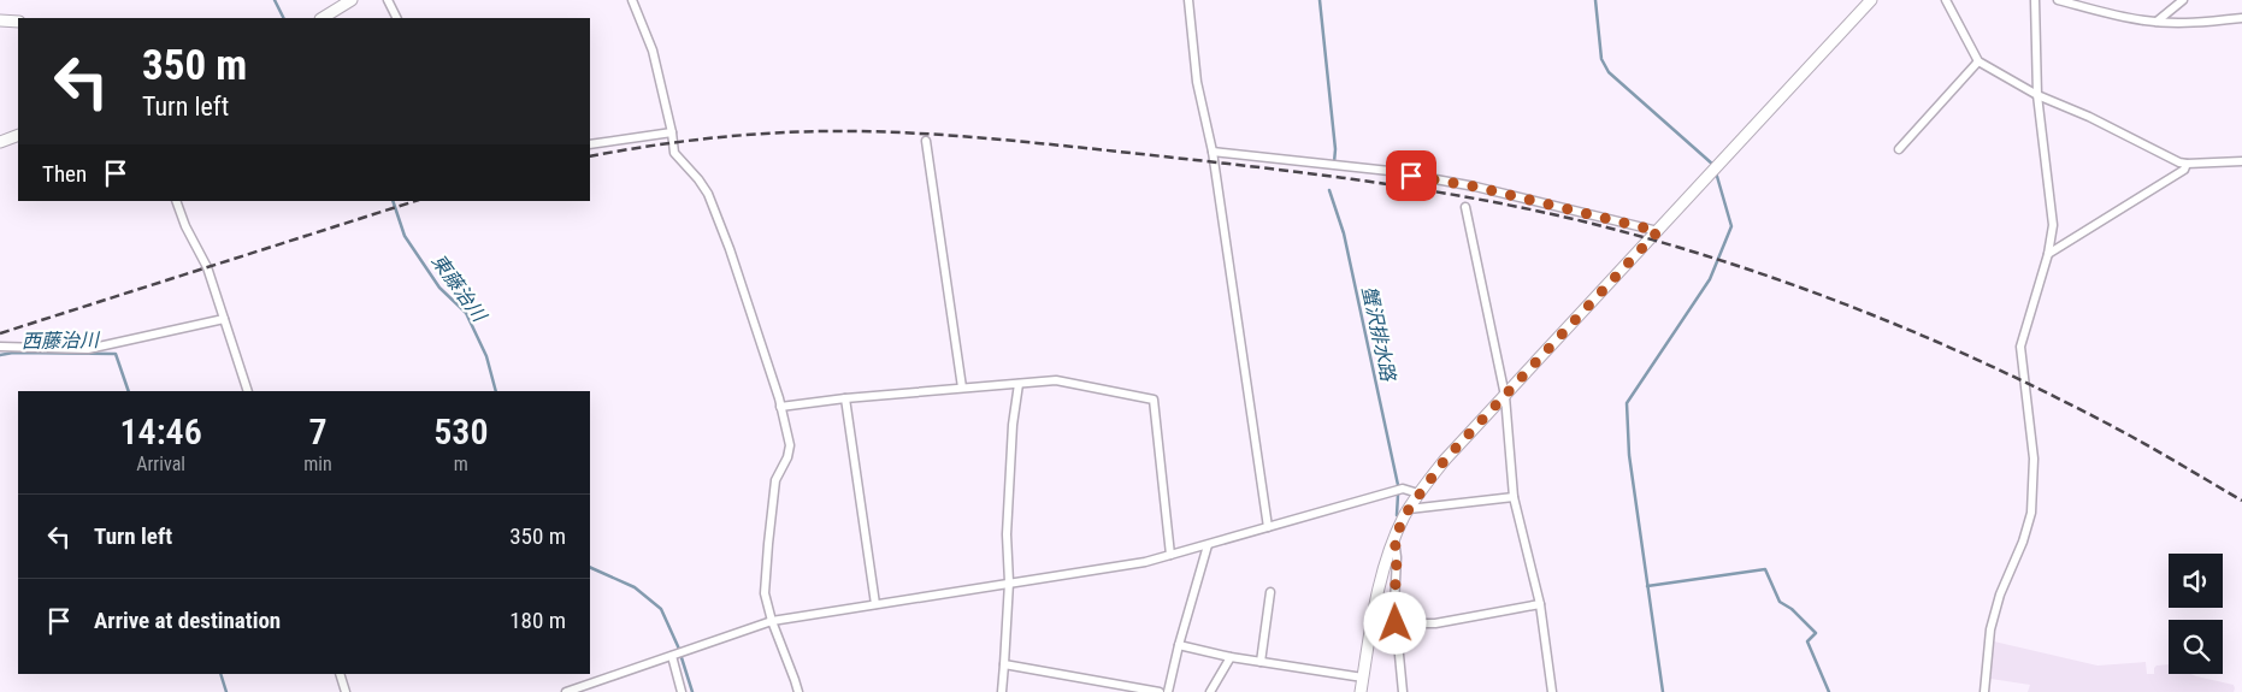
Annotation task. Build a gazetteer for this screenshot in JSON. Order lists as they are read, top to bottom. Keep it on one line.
{"water":["東藤治川","蟹沢排水路","西藤治川"],"page":{"turn":["350 m","Turn left"],"then":"Then","eta":["14:46","Arrival","7","min","530","m"],"list":[{"name":"Turn left","value":"350 m"},{"name":"Arrive at destination","value":"180 m"}]}}
